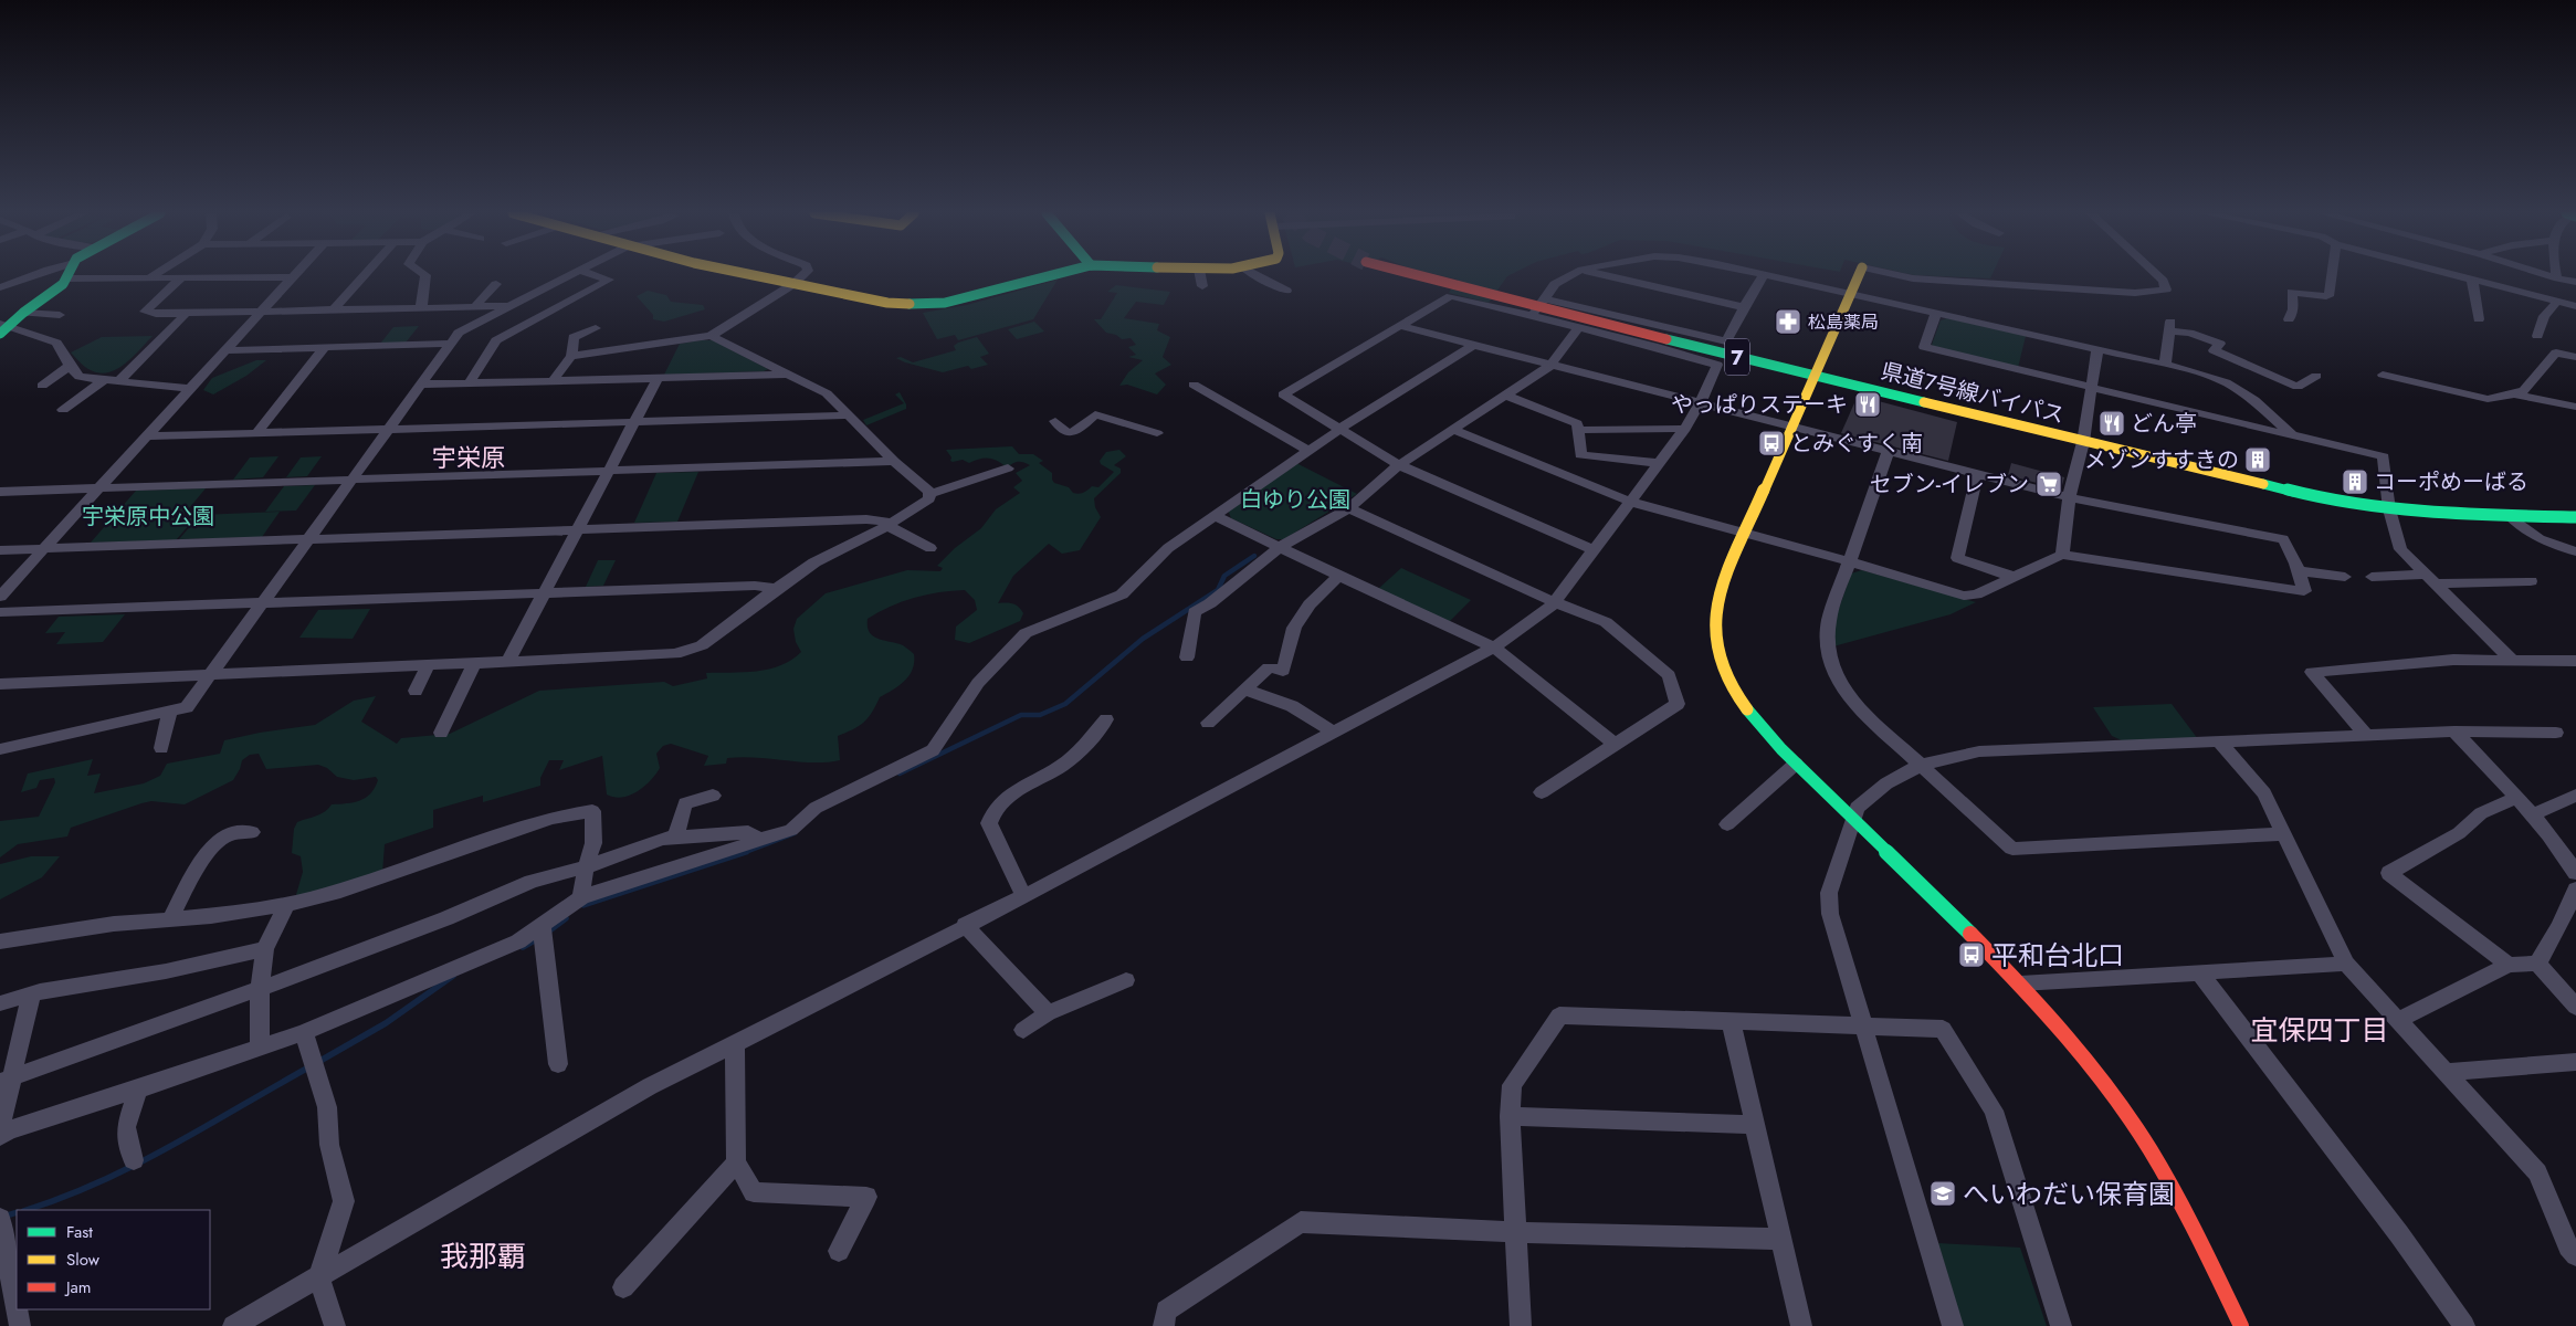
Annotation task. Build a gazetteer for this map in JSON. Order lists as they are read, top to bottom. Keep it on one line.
{"streets":{"street":["7","県道7号線バイパス"]},"districts":["宇栄原","宜保四丁目","我那覇"],"parks":["白ゆり公園","宇栄原中公園"],"places":{"pharmacy":["松島薬局"],"restaurant":["やっぱりステーキ","どん亭"],"bus stop":["とみぐすく南","平和台北口"],"building":["メゾンすすきの","コーポめーばる"],"supermarket":["セブン-イレブン"],"school or university":["へいわだい保育園"]},"legend":["Fast","Slow","Jam"]}
